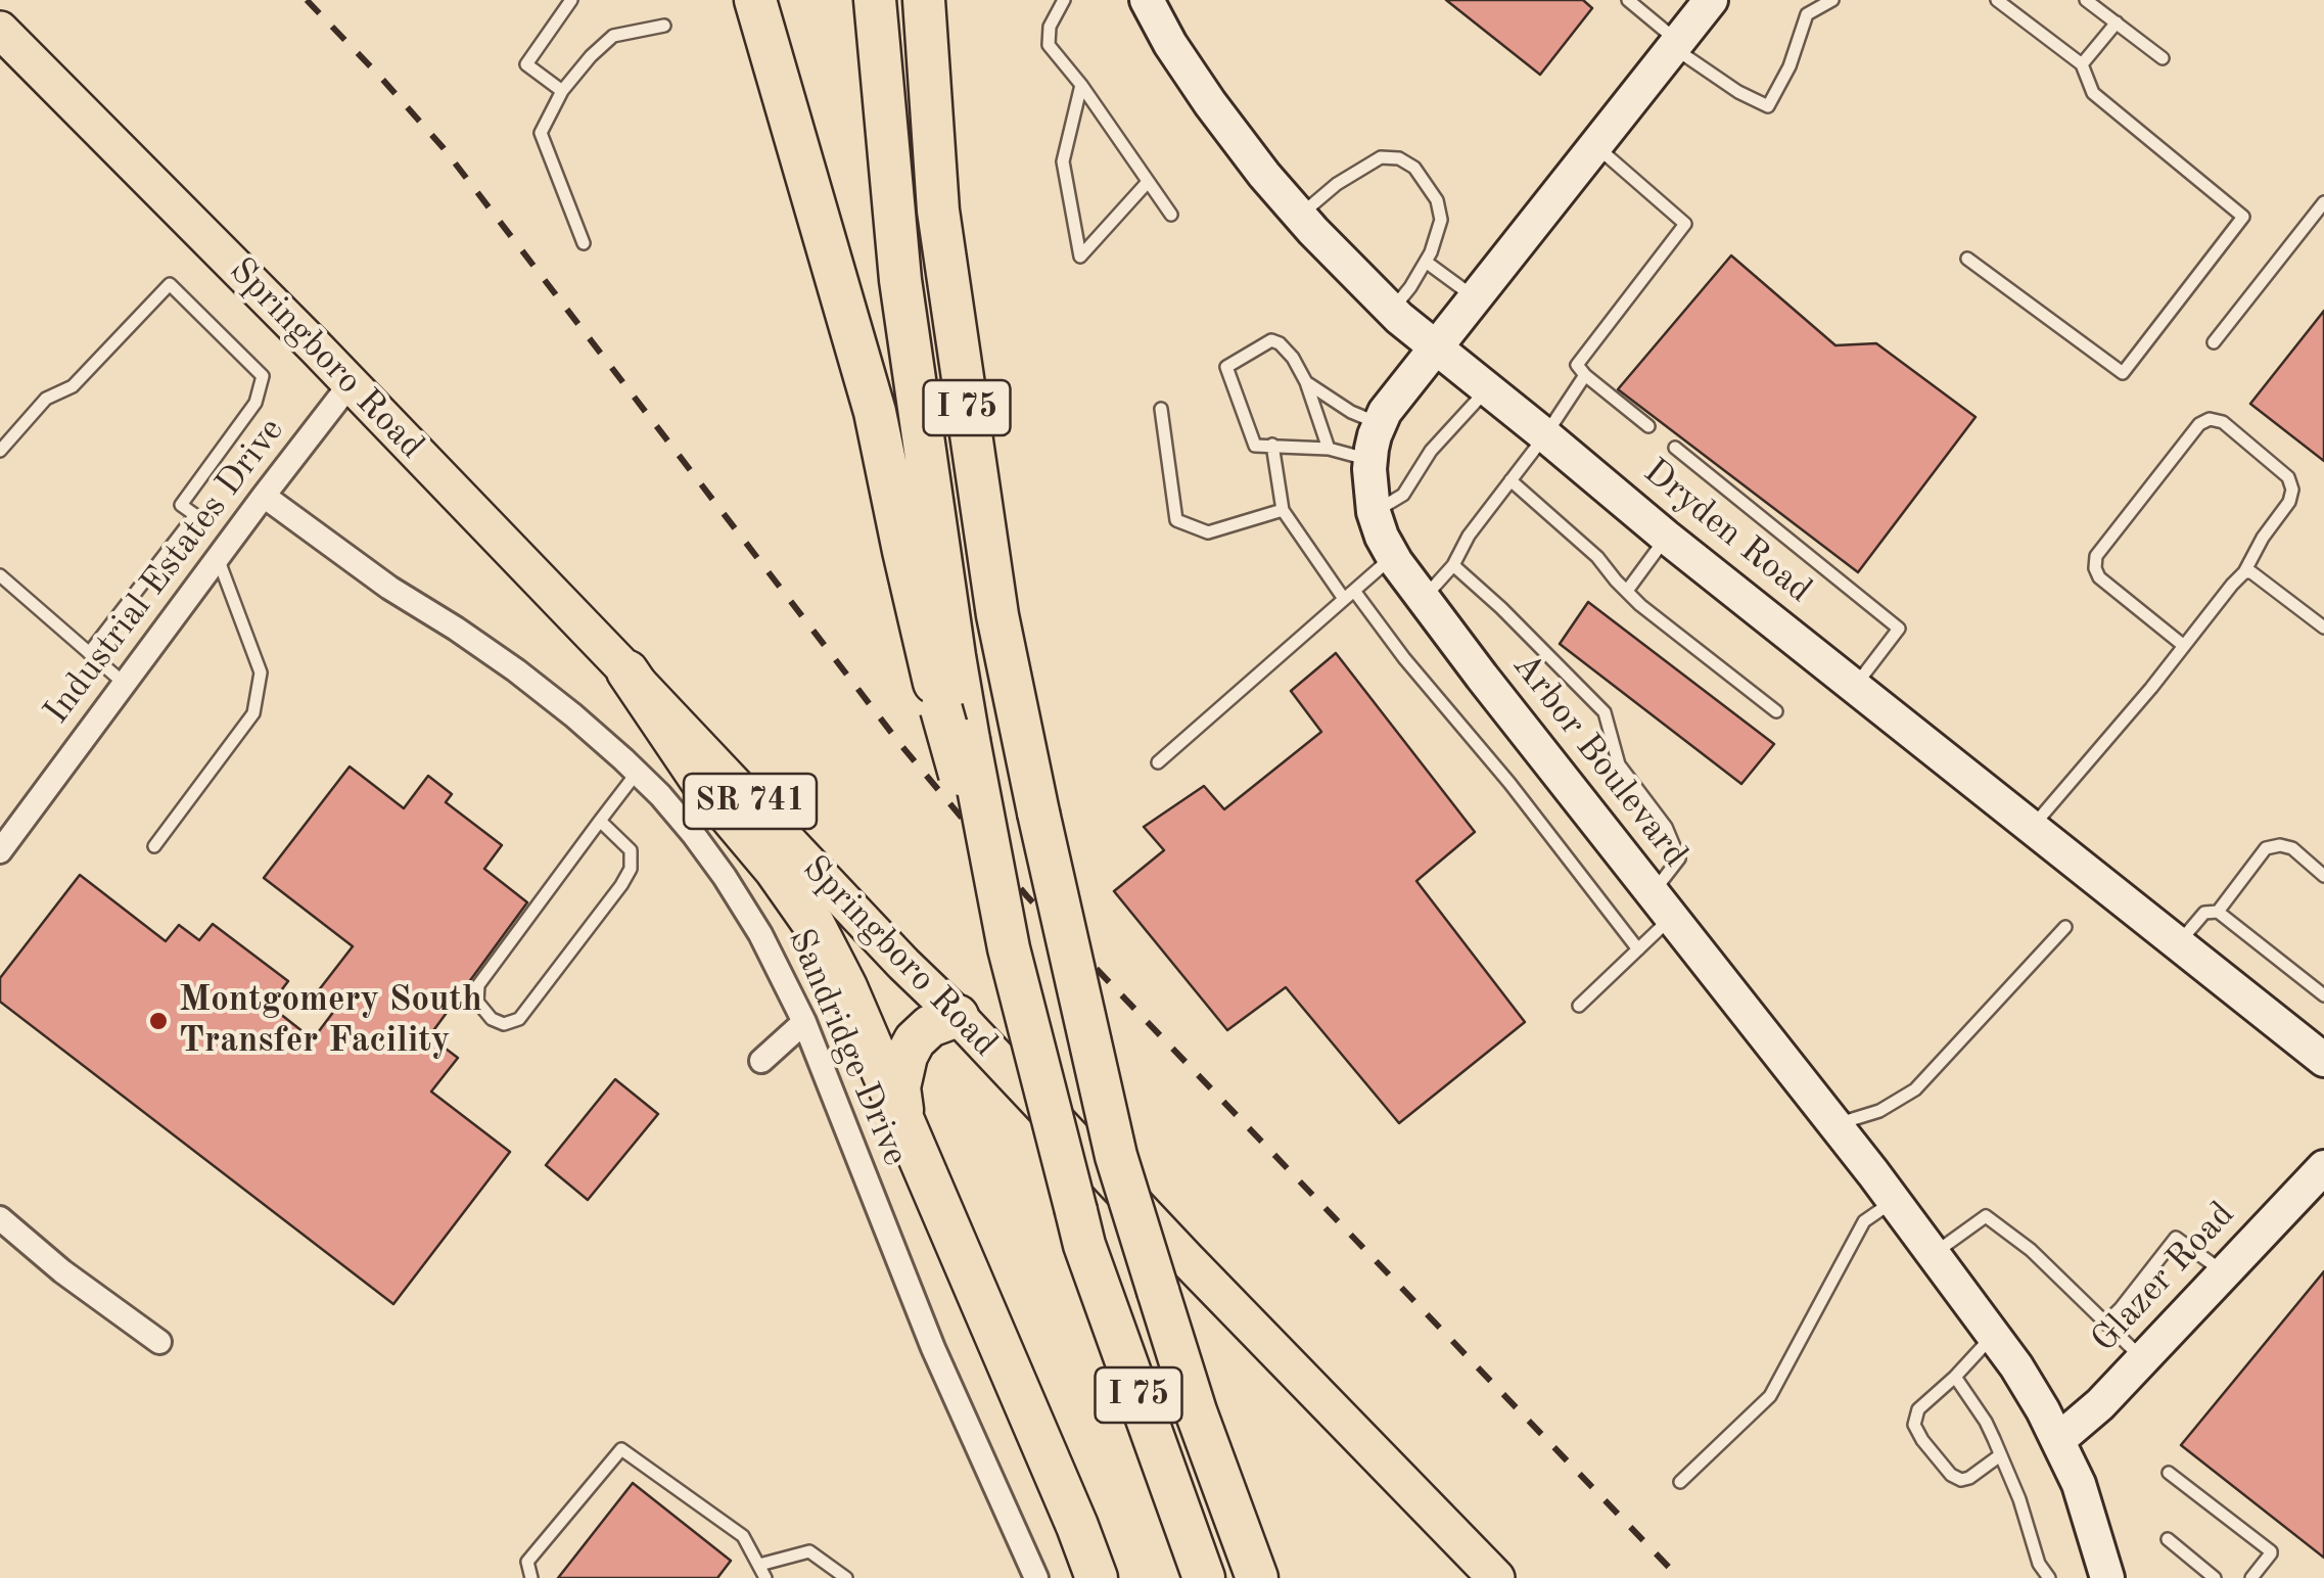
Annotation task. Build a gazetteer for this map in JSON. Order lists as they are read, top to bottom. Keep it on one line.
{"streets":{"highway":["I 75"],"main road":["Springboro Road","SR 741"],"street":["Dryden Road","Industrial Estates Drive","Arbor Boulevard","Sandridge Drive","Glazer Road"]},"crossings":[["Springboro Road","Industrial Estates Drive"],["Dryden Road","Arbor Boulevard"],["Industrial Estates Drive","Sandridge Drive"],["Arbor Boulevard","Glazer Road"]],"places":["Montgomery South Transfer Facility"]}
